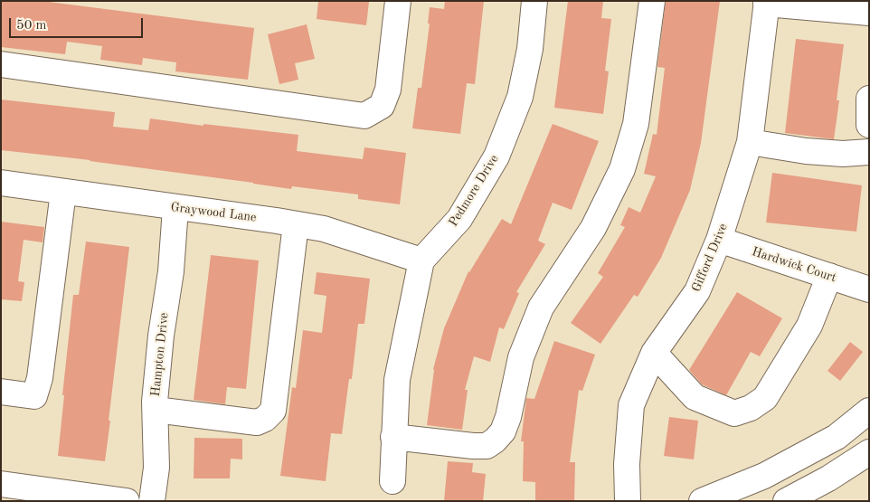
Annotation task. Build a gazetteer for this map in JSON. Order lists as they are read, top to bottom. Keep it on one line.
{"streets":{"street":["Pedmore Drive","Graywood Lane","Gifford Drive","Hardwick Court","Hampton Drive"]},"crossings":[["Pedmore Drive","Graywood Lane"],["Graywood Lane","Hampton Drive"],["Gifford Drive","Hardwick Court"]],"scale_bar":"50 m"}
